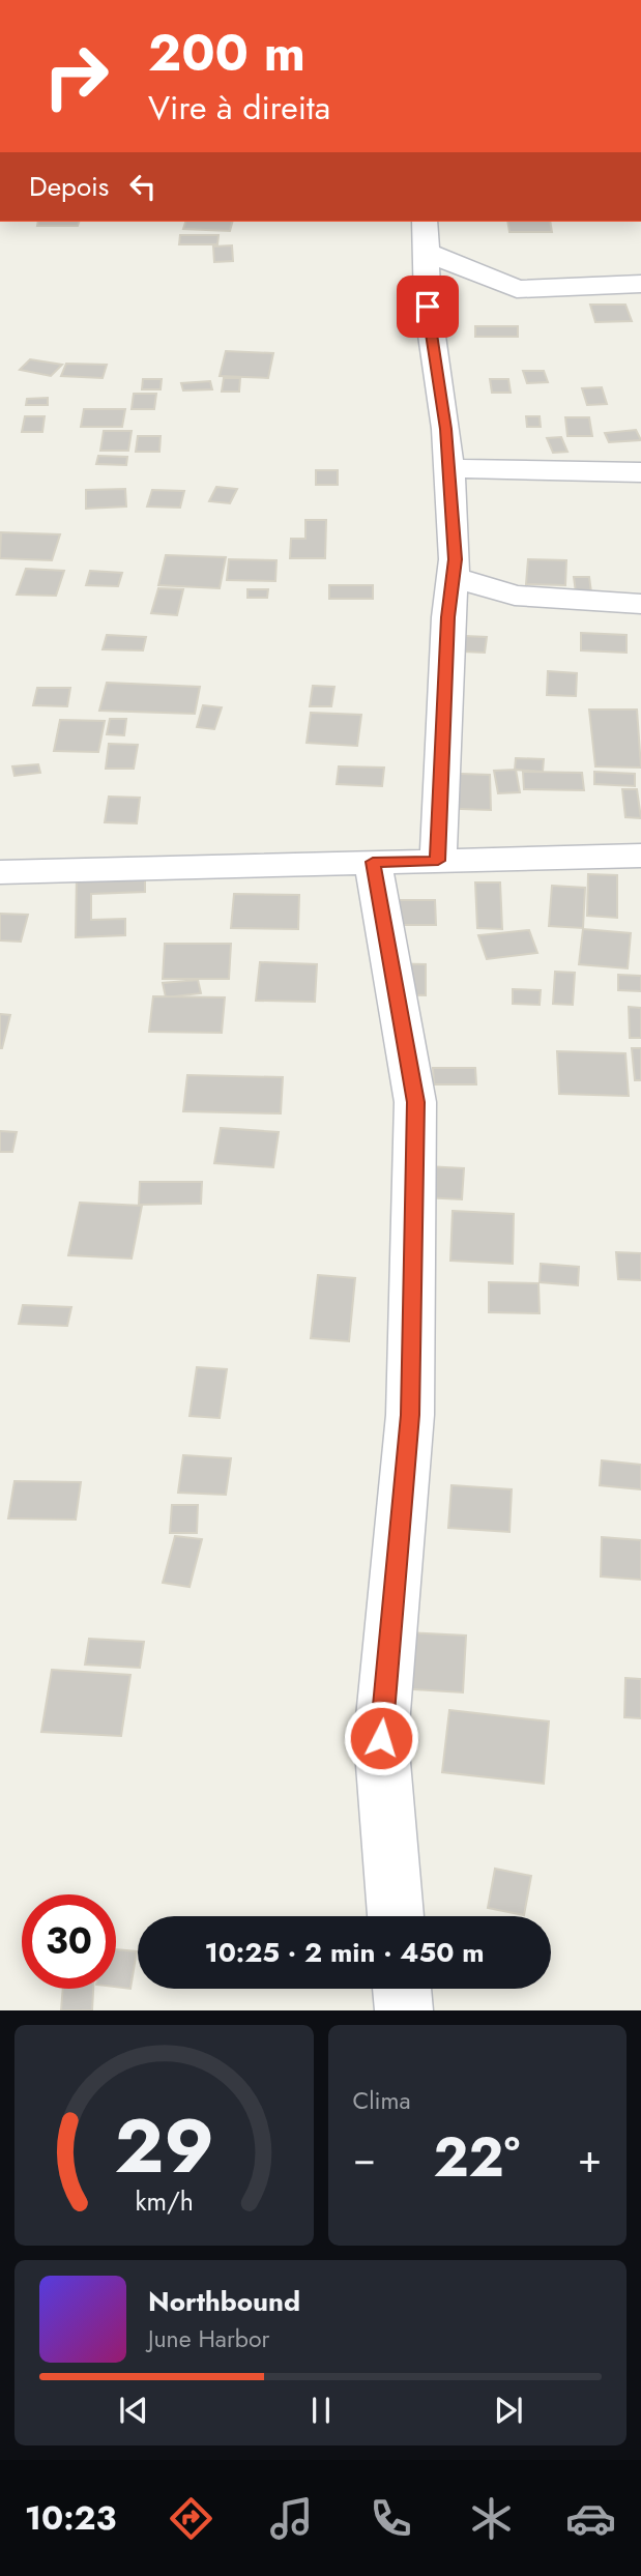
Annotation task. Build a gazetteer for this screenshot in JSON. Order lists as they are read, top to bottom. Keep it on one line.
{"page":{"turn":["200 m","Vire à direita"],"then":"Depois","limit":"30","trip":"10:25 · 2 min · 450 m","tile":"Clima","heat":["−","22°","+"],"song":["Northbound","June Harbor"],"tabs":"10:23","gauge":["29","km/h"]}}
